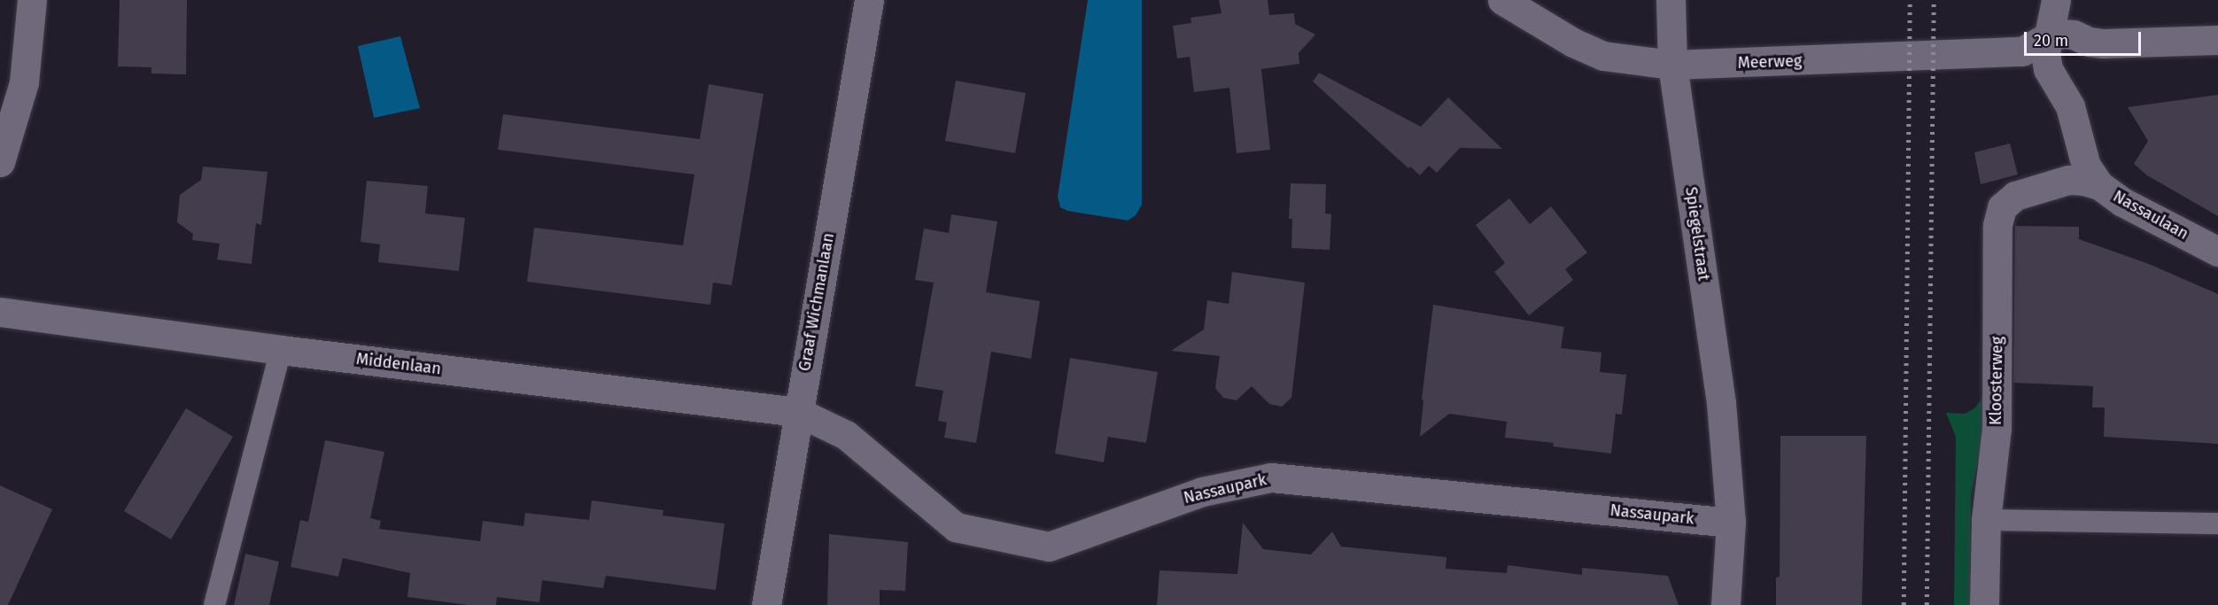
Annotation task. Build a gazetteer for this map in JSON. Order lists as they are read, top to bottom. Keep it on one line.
{"streets":{"street":["Meerweg","Nassaulaan","Spiegelstraat","Graaf Wichmanlaan","Middenlaan","Kloosterweg","Nassaupark"]},"crossings":[["Meerweg","Nassaulaan"],["Meerweg","Spiegelstraat"],["Nassaulaan","Kloosterweg"],["Spiegelstraat","Nassaupark"],["Graaf Wichmanlaan","Middenlaan"],["Graaf Wichmanlaan","Nassaupark"],["Middenlaan","Nassaupark"]],"scale_bar":"20 m"}
